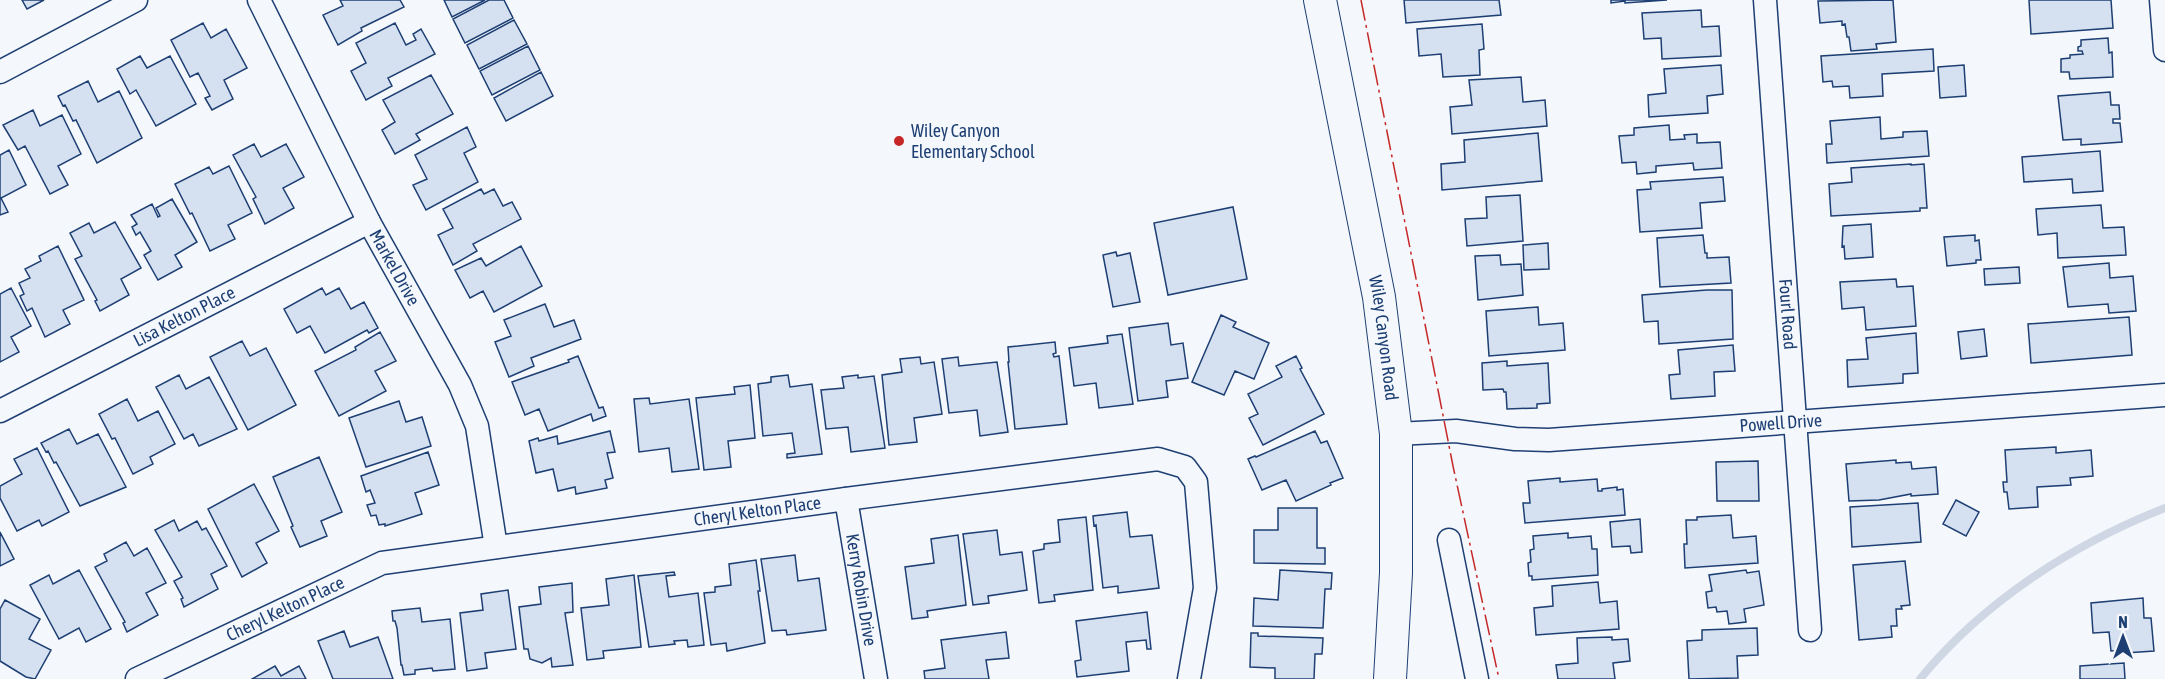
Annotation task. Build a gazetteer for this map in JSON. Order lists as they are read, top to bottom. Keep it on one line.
{"streets":{"street":["Markel Drive","Fourl Road","Lisa Kelton Place","Wiley Canyon Road","Powell Drive","Cheryl Kelton Place","Kerry Robin Drive"]},"crossings":[["Markel Drive","Lisa Kelton Place"],["Markel Drive","Cheryl Kelton Place"],["Fourl Road","Powell Drive"],["Wiley Canyon Road","Powell Drive"],["Cheryl Kelton Place","Kerry Robin Drive"]],"places":["Wiley Canyon Elementary School"],"north":"top"}
